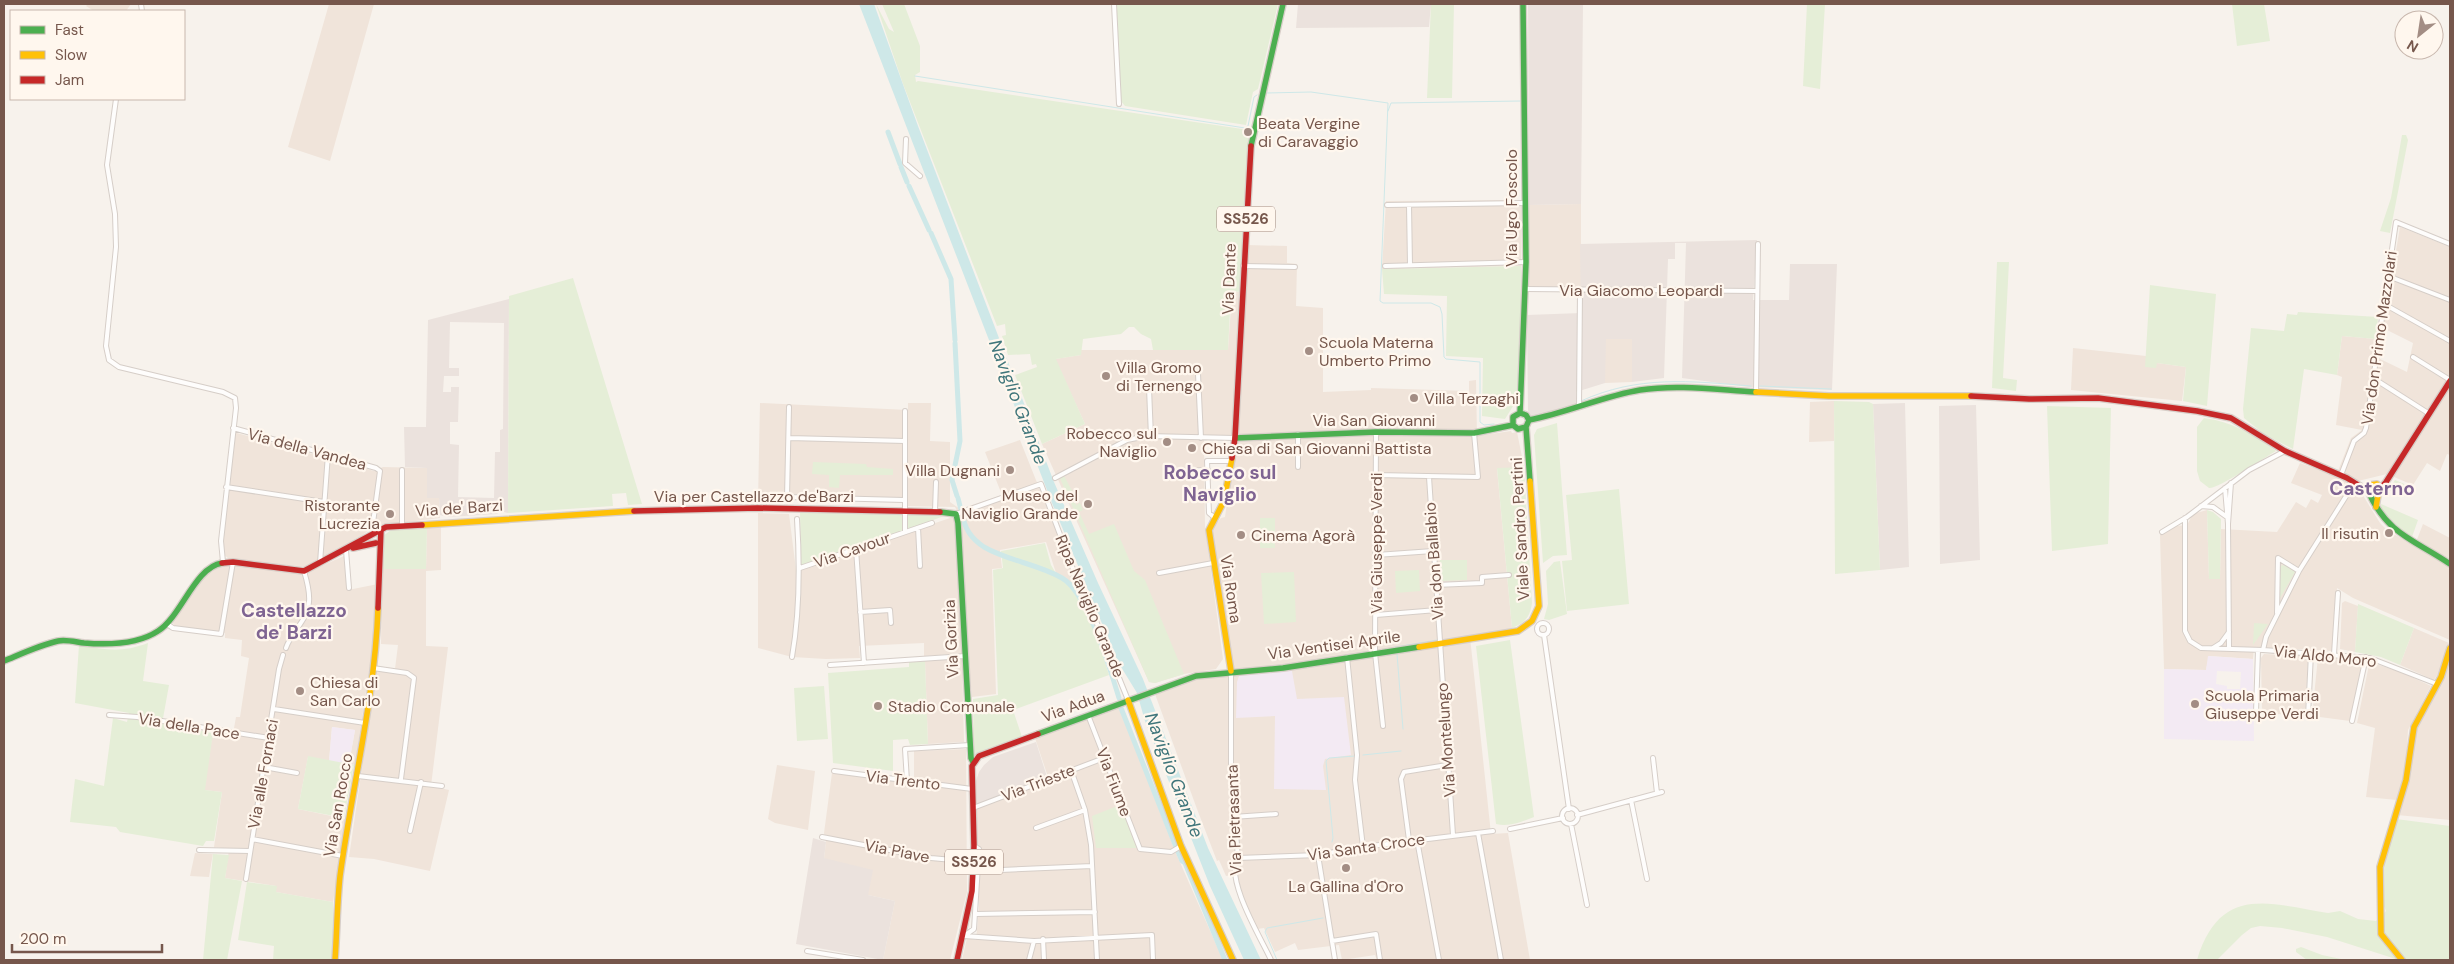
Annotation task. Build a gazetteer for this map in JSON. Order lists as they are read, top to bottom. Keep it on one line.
{"streets":{"street":["Via Ugo Foscolo","SS526","Via Dante","Via Giacomo Leopardi","Via don Primo Mazzolari","Via San Giovanni","Via della Vandea","Via per Castellazzo de'Barzi","Via de' Barzi","Viale Sandro Pertini","Via Giuseppe Verdi","Via Cavour","Via don Ballabio","Via Roma","Ripa Naviglio Grande","Via Gorizia","Via Ventisei Aprile","Via Aldo Moro","Via Adua","Via della Pace","Via Montelungo","Via alle Fornaci","Via Trento","Via Fiume","Via Trieste","Via San Rocco","Via Pietrasanta","Via Santa Croce","Via Piave"]},"crossings":[["Via Ugo Foscolo","Via Giacomo Leopardi"],["Via Ugo Foscolo","Via San Giovanni"],["Via Ugo Foscolo","Viale Sandro Pertini"],["SS526","Via Dante"],["SS526","Via San Giovanni"],["SS526","Via Roma"],["SS526","Via Gorizia"],["SS526","Via Adua"],["SS526","Via Trento"],["SS526","Via Trieste"],["SS526","Via Piave"],["Via Dante","Via San Giovanni"],["Via San Giovanni","Viale Sandro Pertini"],["Via San Giovanni","Via Giuseppe Verdi"],["Via della Vandea","Via de' Barzi"],["Via della Vandea","Via San Rocco"],["Via per Castellazzo de'Barzi","Via de' Barzi"],["Via per Castellazzo de'Barzi","Via Cavour"],["Via per Castellazzo de'Barzi","Ripa Naviglio Grande"],["Via per Castellazzo de'Barzi","Via Gorizia"],["Via de' Barzi","Via San Rocco"],["Viale Sandro Pertini","Via don Ballabio"],["Viale Sandro Pertini","Via Ventisei Aprile"],["Viale Sandro Pertini","Via Montelungo"],["Via Giuseppe Verdi","Via Ventisei Aprile"],["Via don Ballabio","Via Ventisei Aprile"],["Via don Ballabio","Via Montelungo"],["Via Roma","Via Ventisei Aprile"],["Via Roma","Via Pietrasanta"],["Ripa Naviglio Grande","Via Gorizia"],["Ripa Naviglio Grande","Via Adua"],["Via Gorizia","Via Adua"],["Via Ventisei Aprile","Via Montelungo"],["Via Ventisei Aprile","Via Pietrasanta"],["Via Adua","Via Fiume"],["Via della Pace","Via alle Fornaci"],["Via Montelungo","Via Santa Croce"],["Via alle Fornaci","Via San Rocco"],["Via Fiume","Via Trieste"],["Via Pietrasanta","Via Santa Croce"]],"districts":["Robecco sul Naviglio","Casterno","Castellazzo de' Barzi"],"water":["Naviglio Grande"],"places":["Beata Vergine di Caravaggio","Scuola Materna Umberto Primo","Villa Gromo di Ternengo","Villa Terzaghi","Robecco sul Naviglio","Chiesa di San Giovanni Battista","Villa Dugnani","Museo del Naviglio Grande","Ristorante Lucrezia","Il risutin","Cinema Agorà","Chiesa di San Carlo","Scuola Primaria Giuseppe Verdi","Stadio Comunale","La Gallina d'Oro"],"legend":["Fast","Slow","Jam"],"scale_bar":"200 m","north":"bottom left"}
